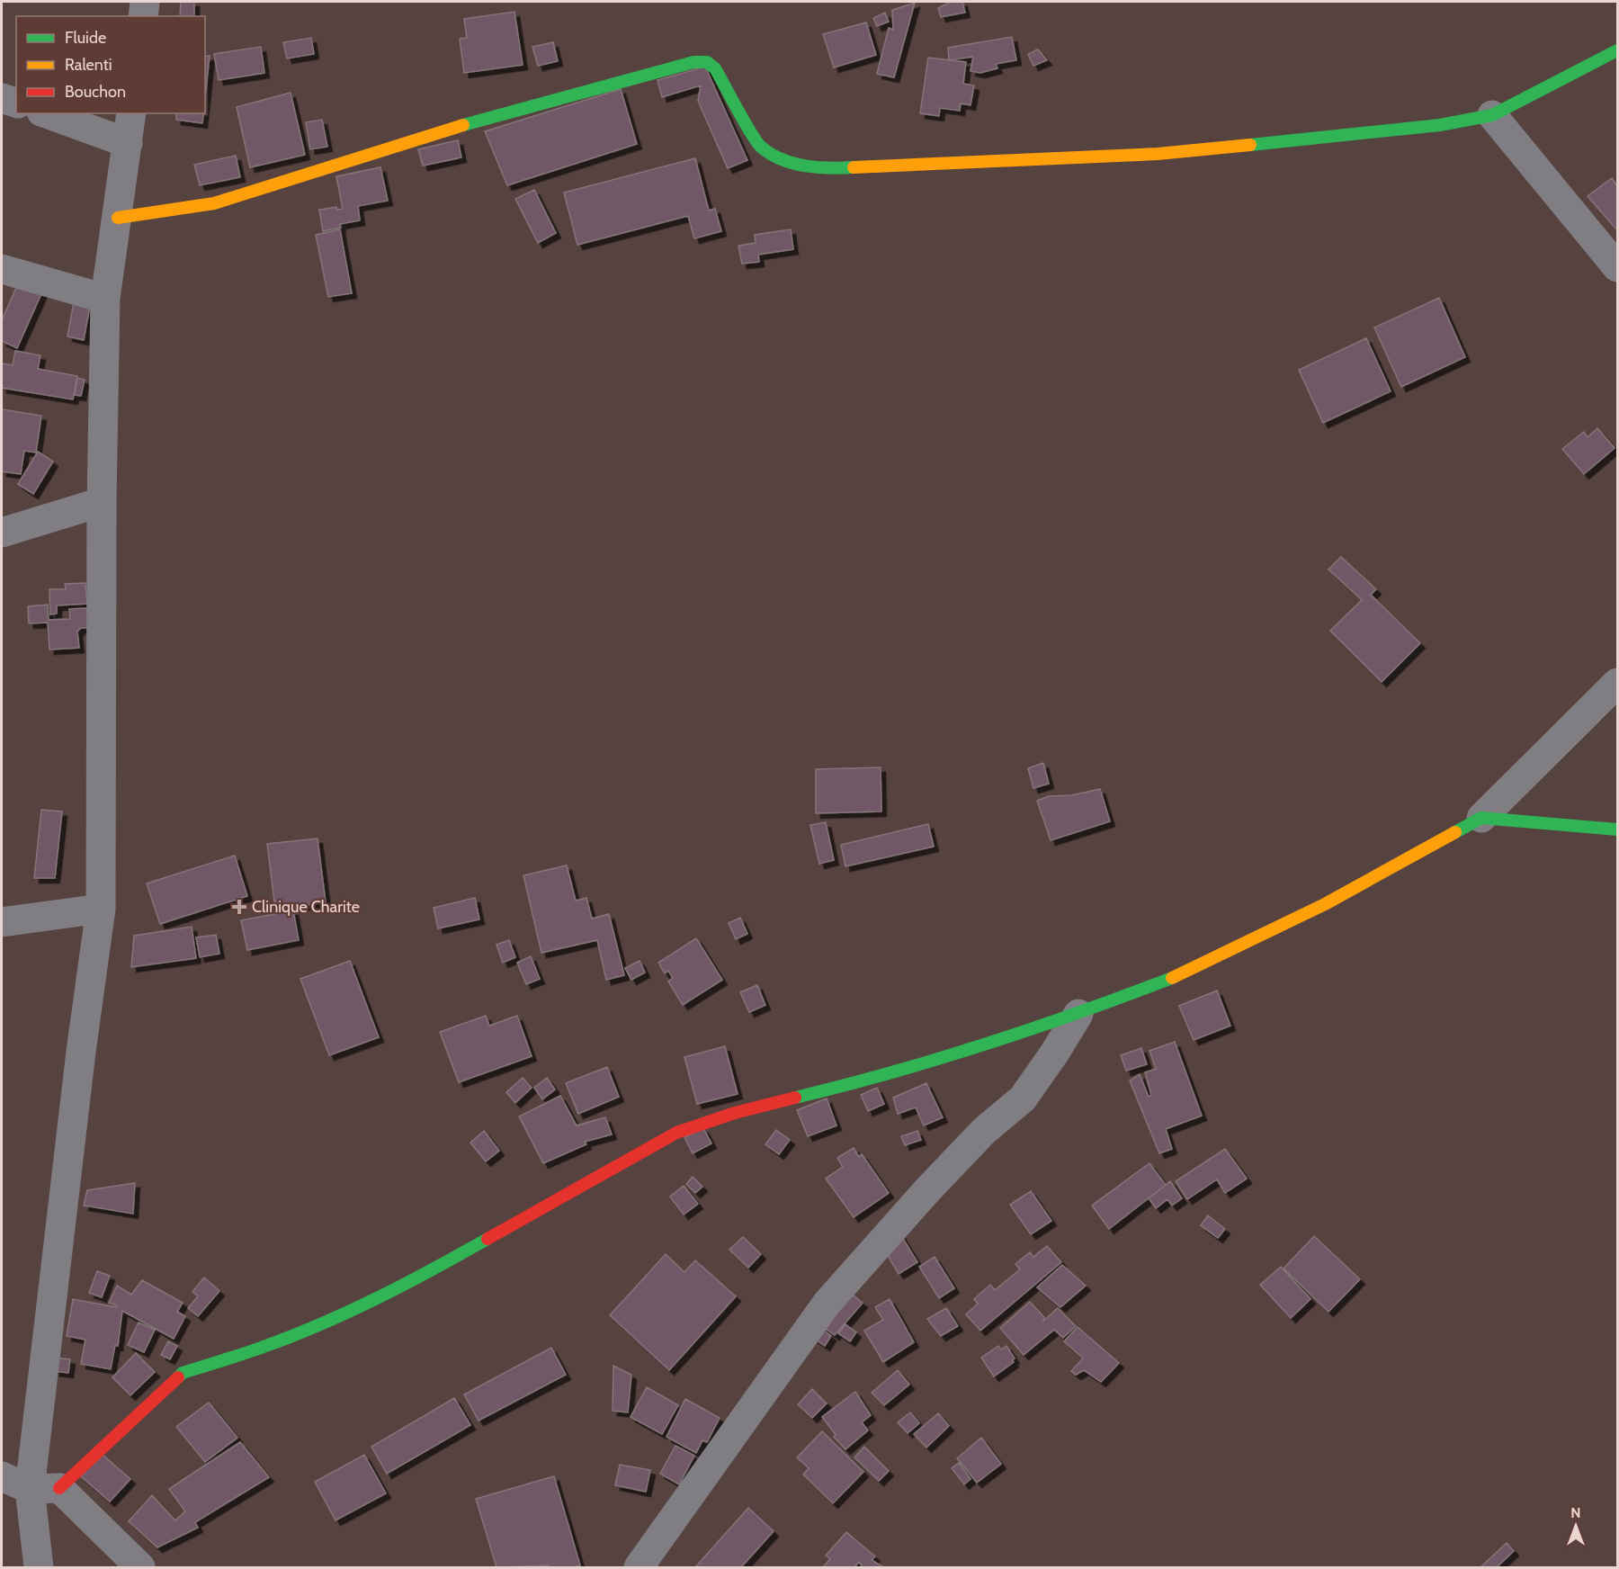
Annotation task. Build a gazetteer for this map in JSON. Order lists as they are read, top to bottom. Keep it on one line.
{"places":{"health":["Clinique Charite"]},"legend":["Fluide","Ralenti","Bouchon"],"north":"top"}
